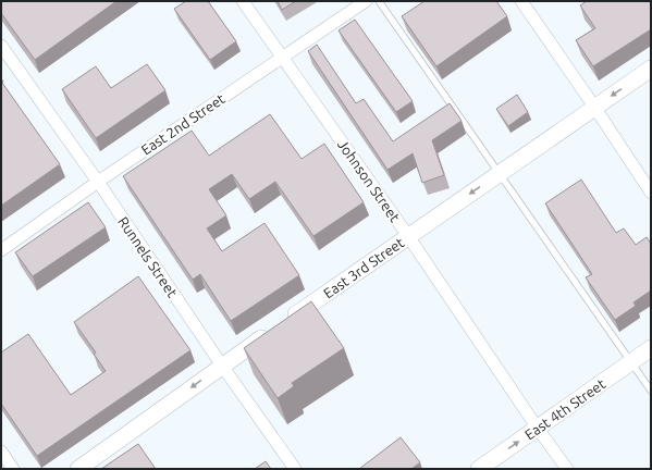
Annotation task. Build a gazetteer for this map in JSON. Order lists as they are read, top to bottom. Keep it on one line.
{"streets":{"main road":["East 3rd Street","East 4th Street"],"street":["East 2nd Street","Johnson Street","Runnels Street"]},"crossings":[["East 2nd Street","Johnson Street"],["East 2nd Street","Runnels Street"],["Johnson Street","East 3rd Street"],["Johnson Street","East 4th Street"]],"one_way":["East 3rd Street"]}
